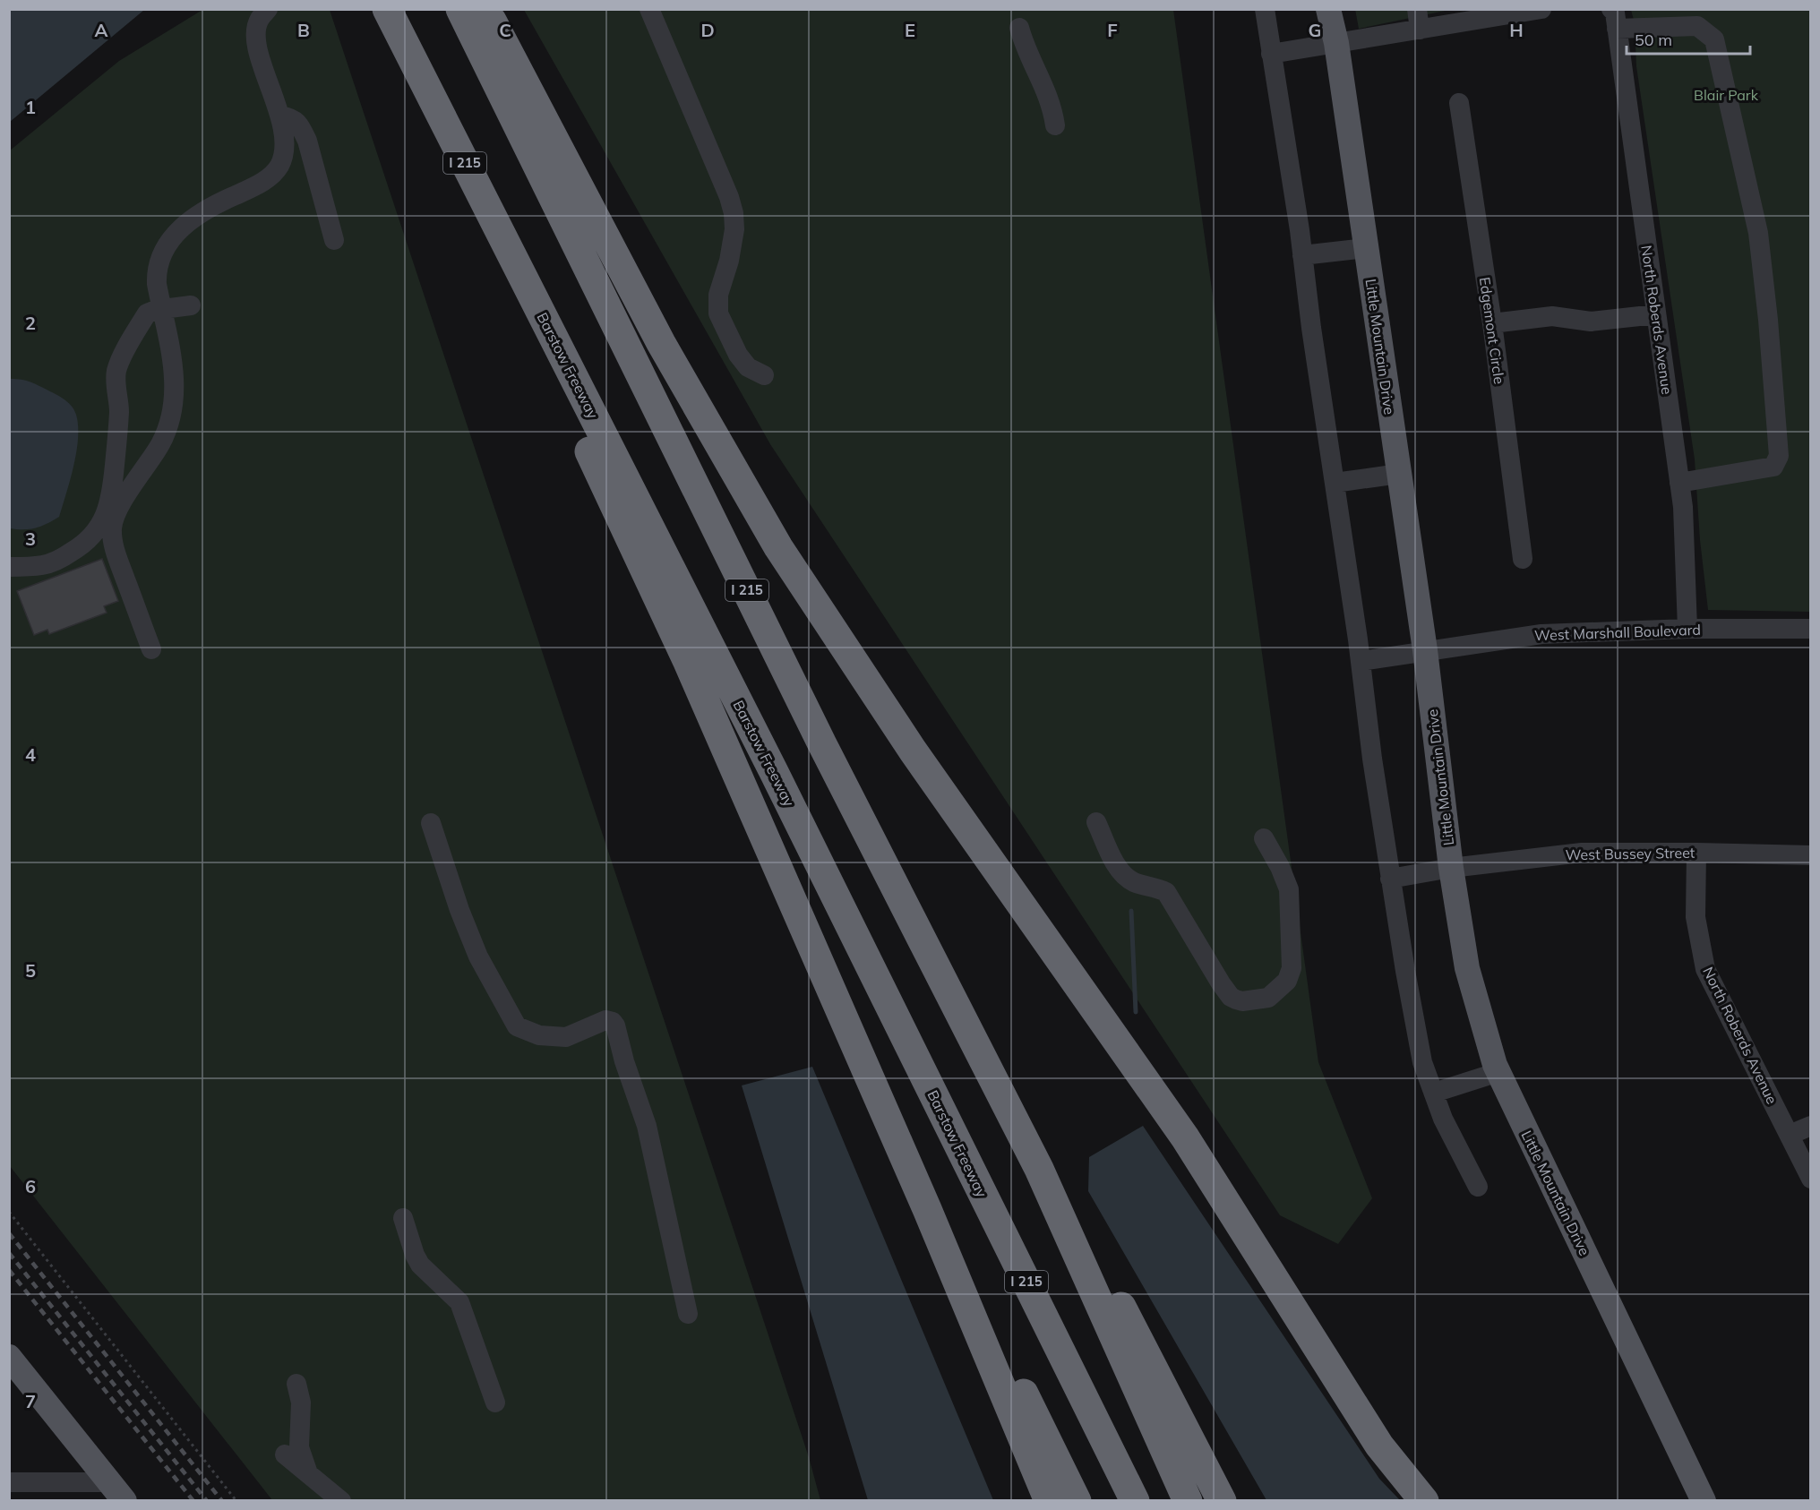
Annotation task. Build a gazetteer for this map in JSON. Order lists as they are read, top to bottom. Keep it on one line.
{"streets":{"highway":["I 215","Barstow Freeway"],"main road":["Little Mountain Drive"],"street":["North Roberds Avenue","Edgemont Circle","West Marshall Boulevard","West Bussey Street"]},"crossings":[["North Roberds Avenue","West Marshall Boulevard"],["North Roberds Avenue","West Bussey Street"],["Little Mountain Drive","West Marshall Boulevard"],["Little Mountain Drive","West Bussey Street"]],"parks":["Blair Park"],"scale_bar":"50 m","grid":{"columns":["A","B","C","D","E","F","G","H"],"rows":["1","2","3","4","5","6","7"]}}
